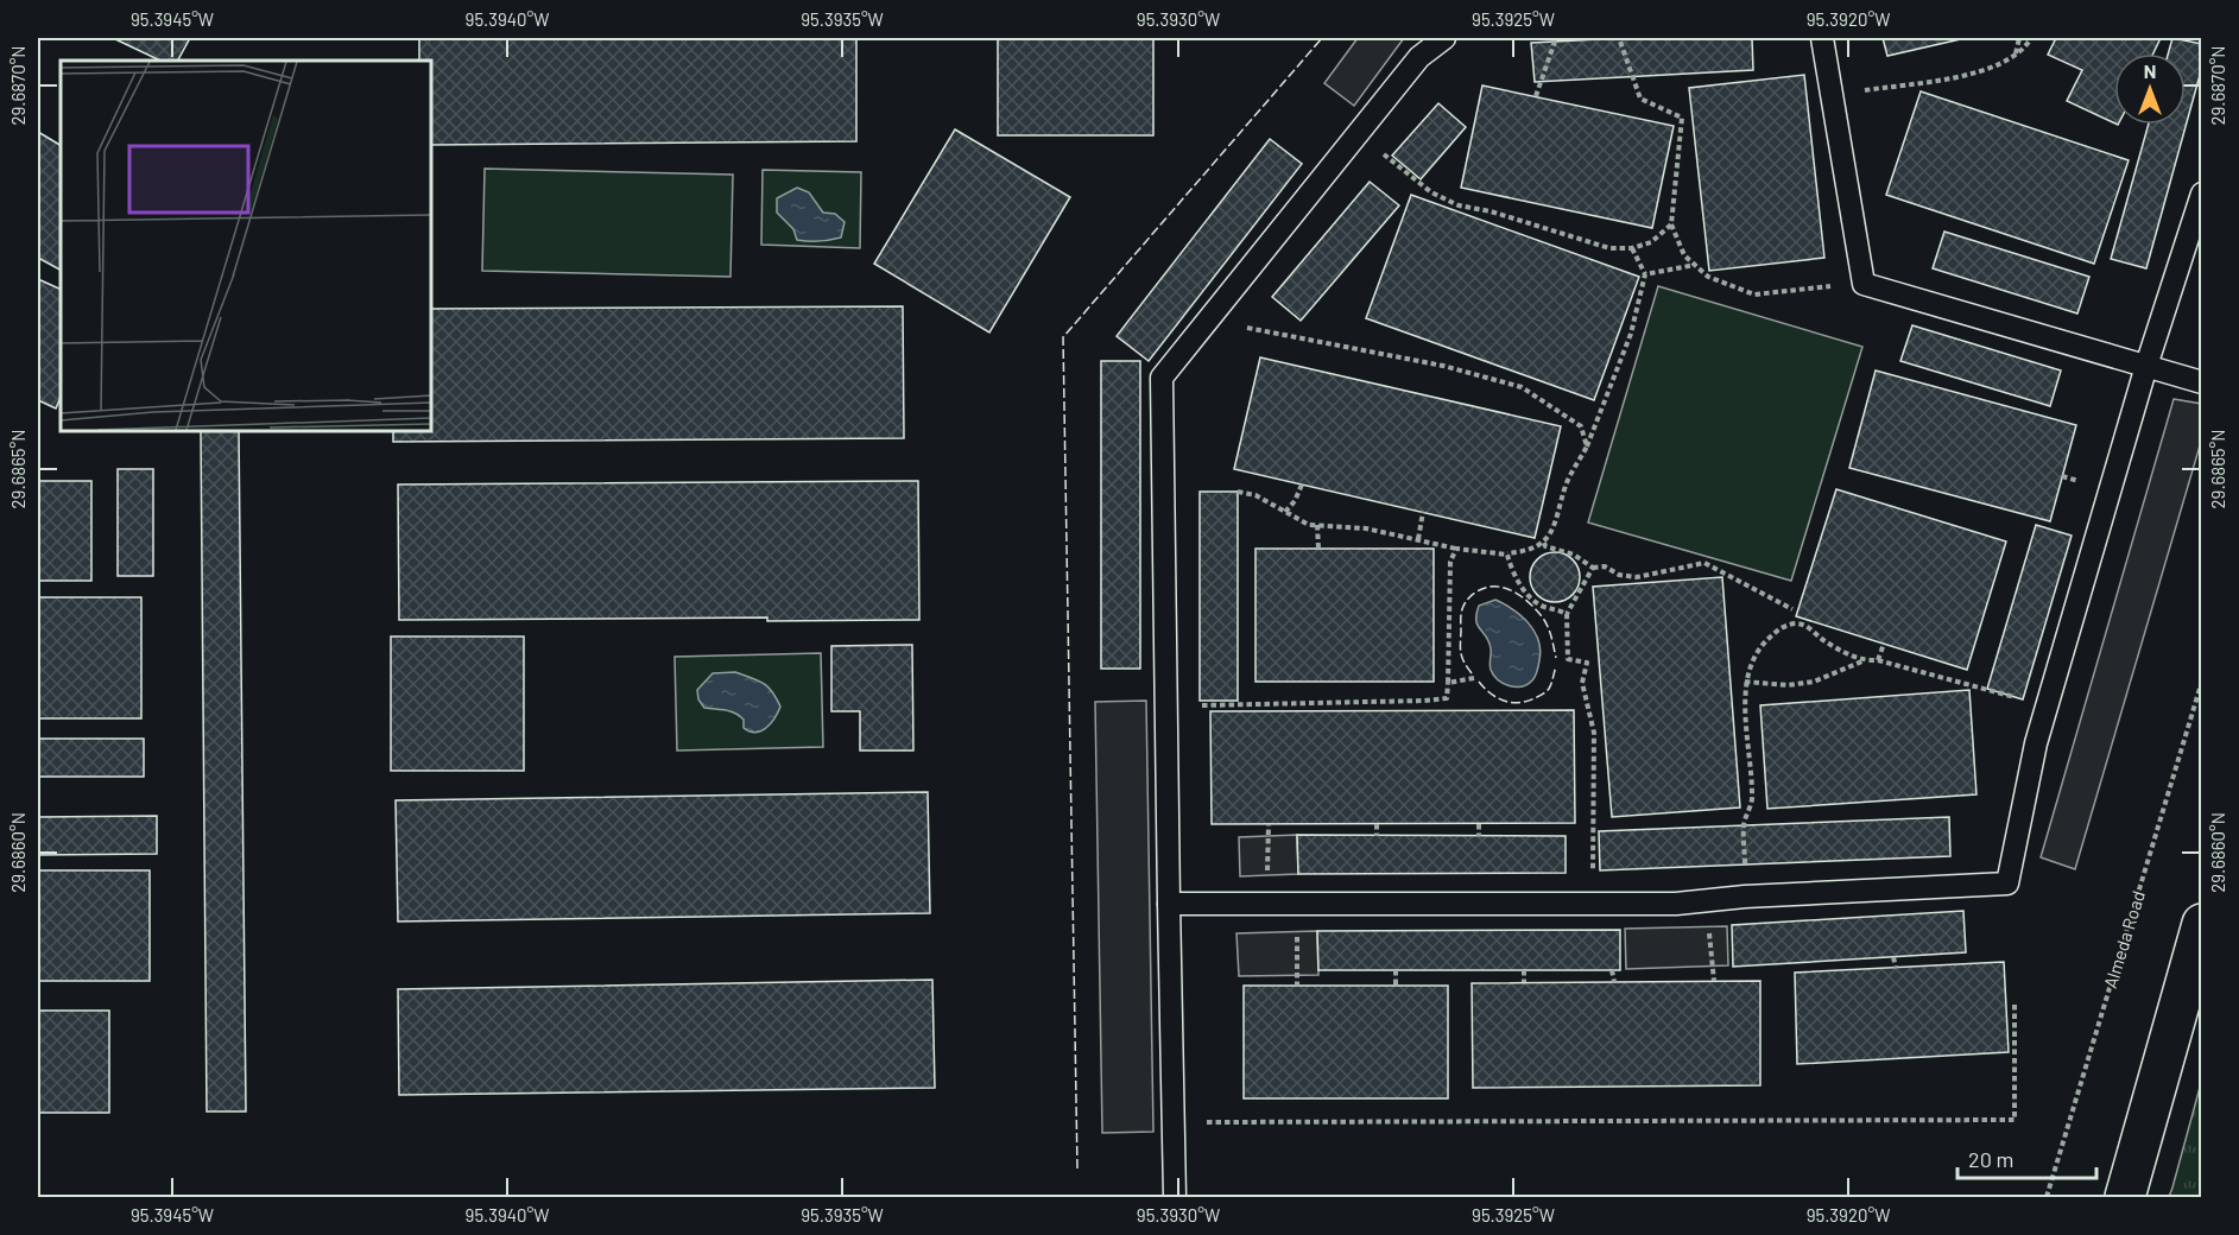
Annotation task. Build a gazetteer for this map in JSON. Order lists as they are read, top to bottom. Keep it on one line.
{"streets":{"path":["Almeda Road"]},"scale_bar":"20 m","north":"top","coordinates":["95.3945°W","95.3940°W","95.3935°W","95.3930°W","95.3925°W","95.3920°W","29.6870°N","29.6865°N","29.6860°N"]}
